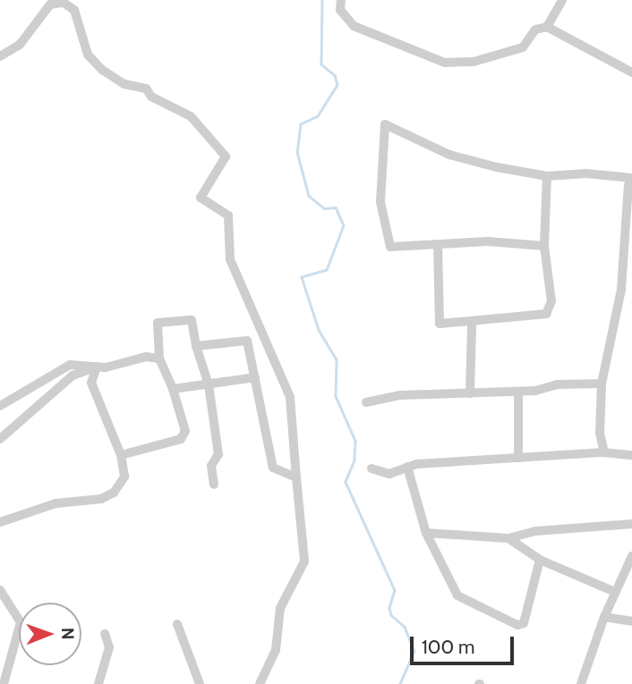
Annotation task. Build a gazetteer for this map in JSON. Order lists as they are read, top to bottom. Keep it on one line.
{"scale_bar":"100 m","north":"right"}
